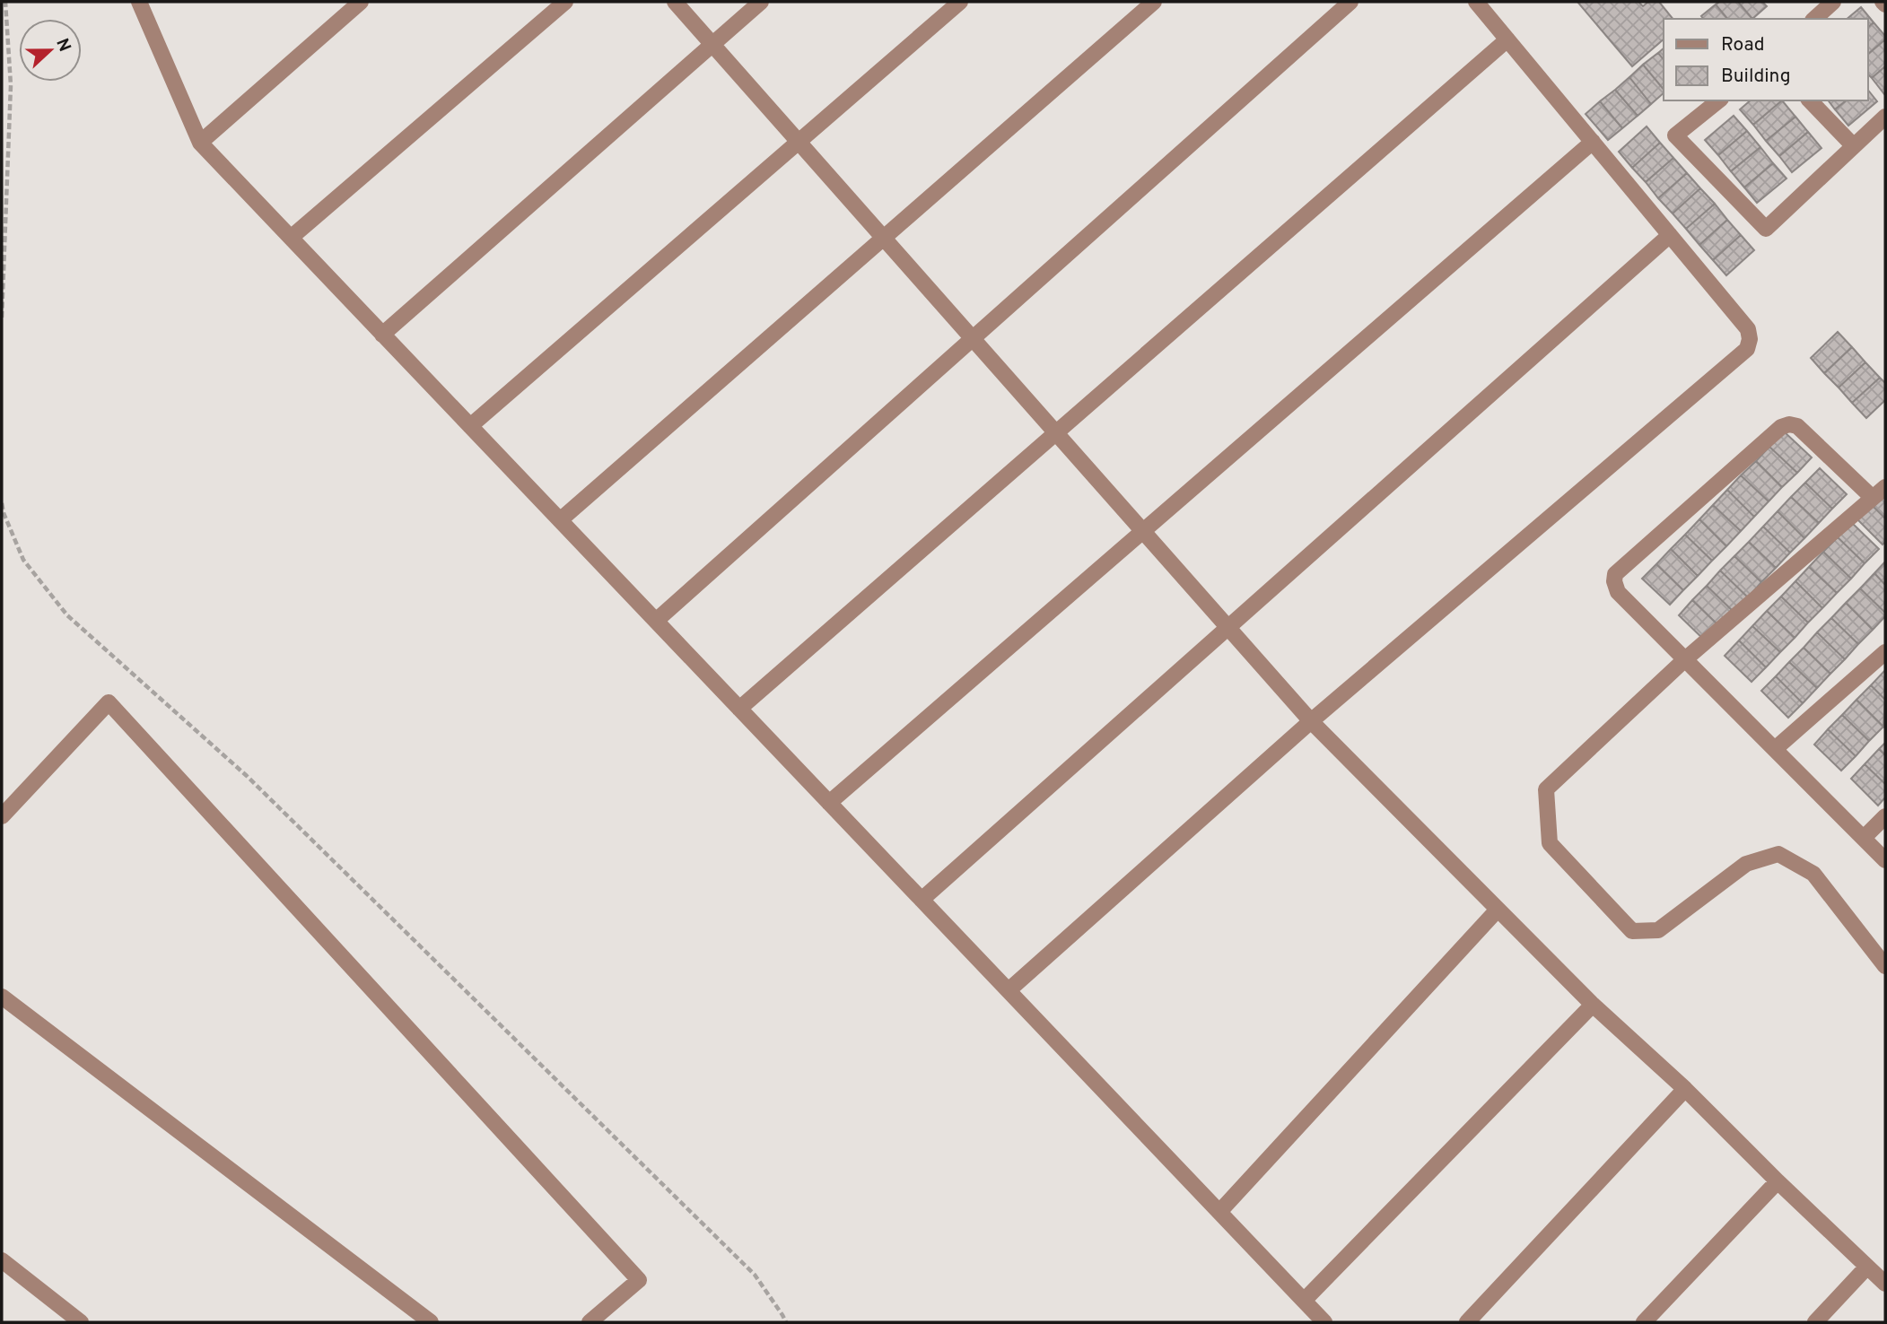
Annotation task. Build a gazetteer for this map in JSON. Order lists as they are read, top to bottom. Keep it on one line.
{"legend":["Road","Building"],"north":"right"}
